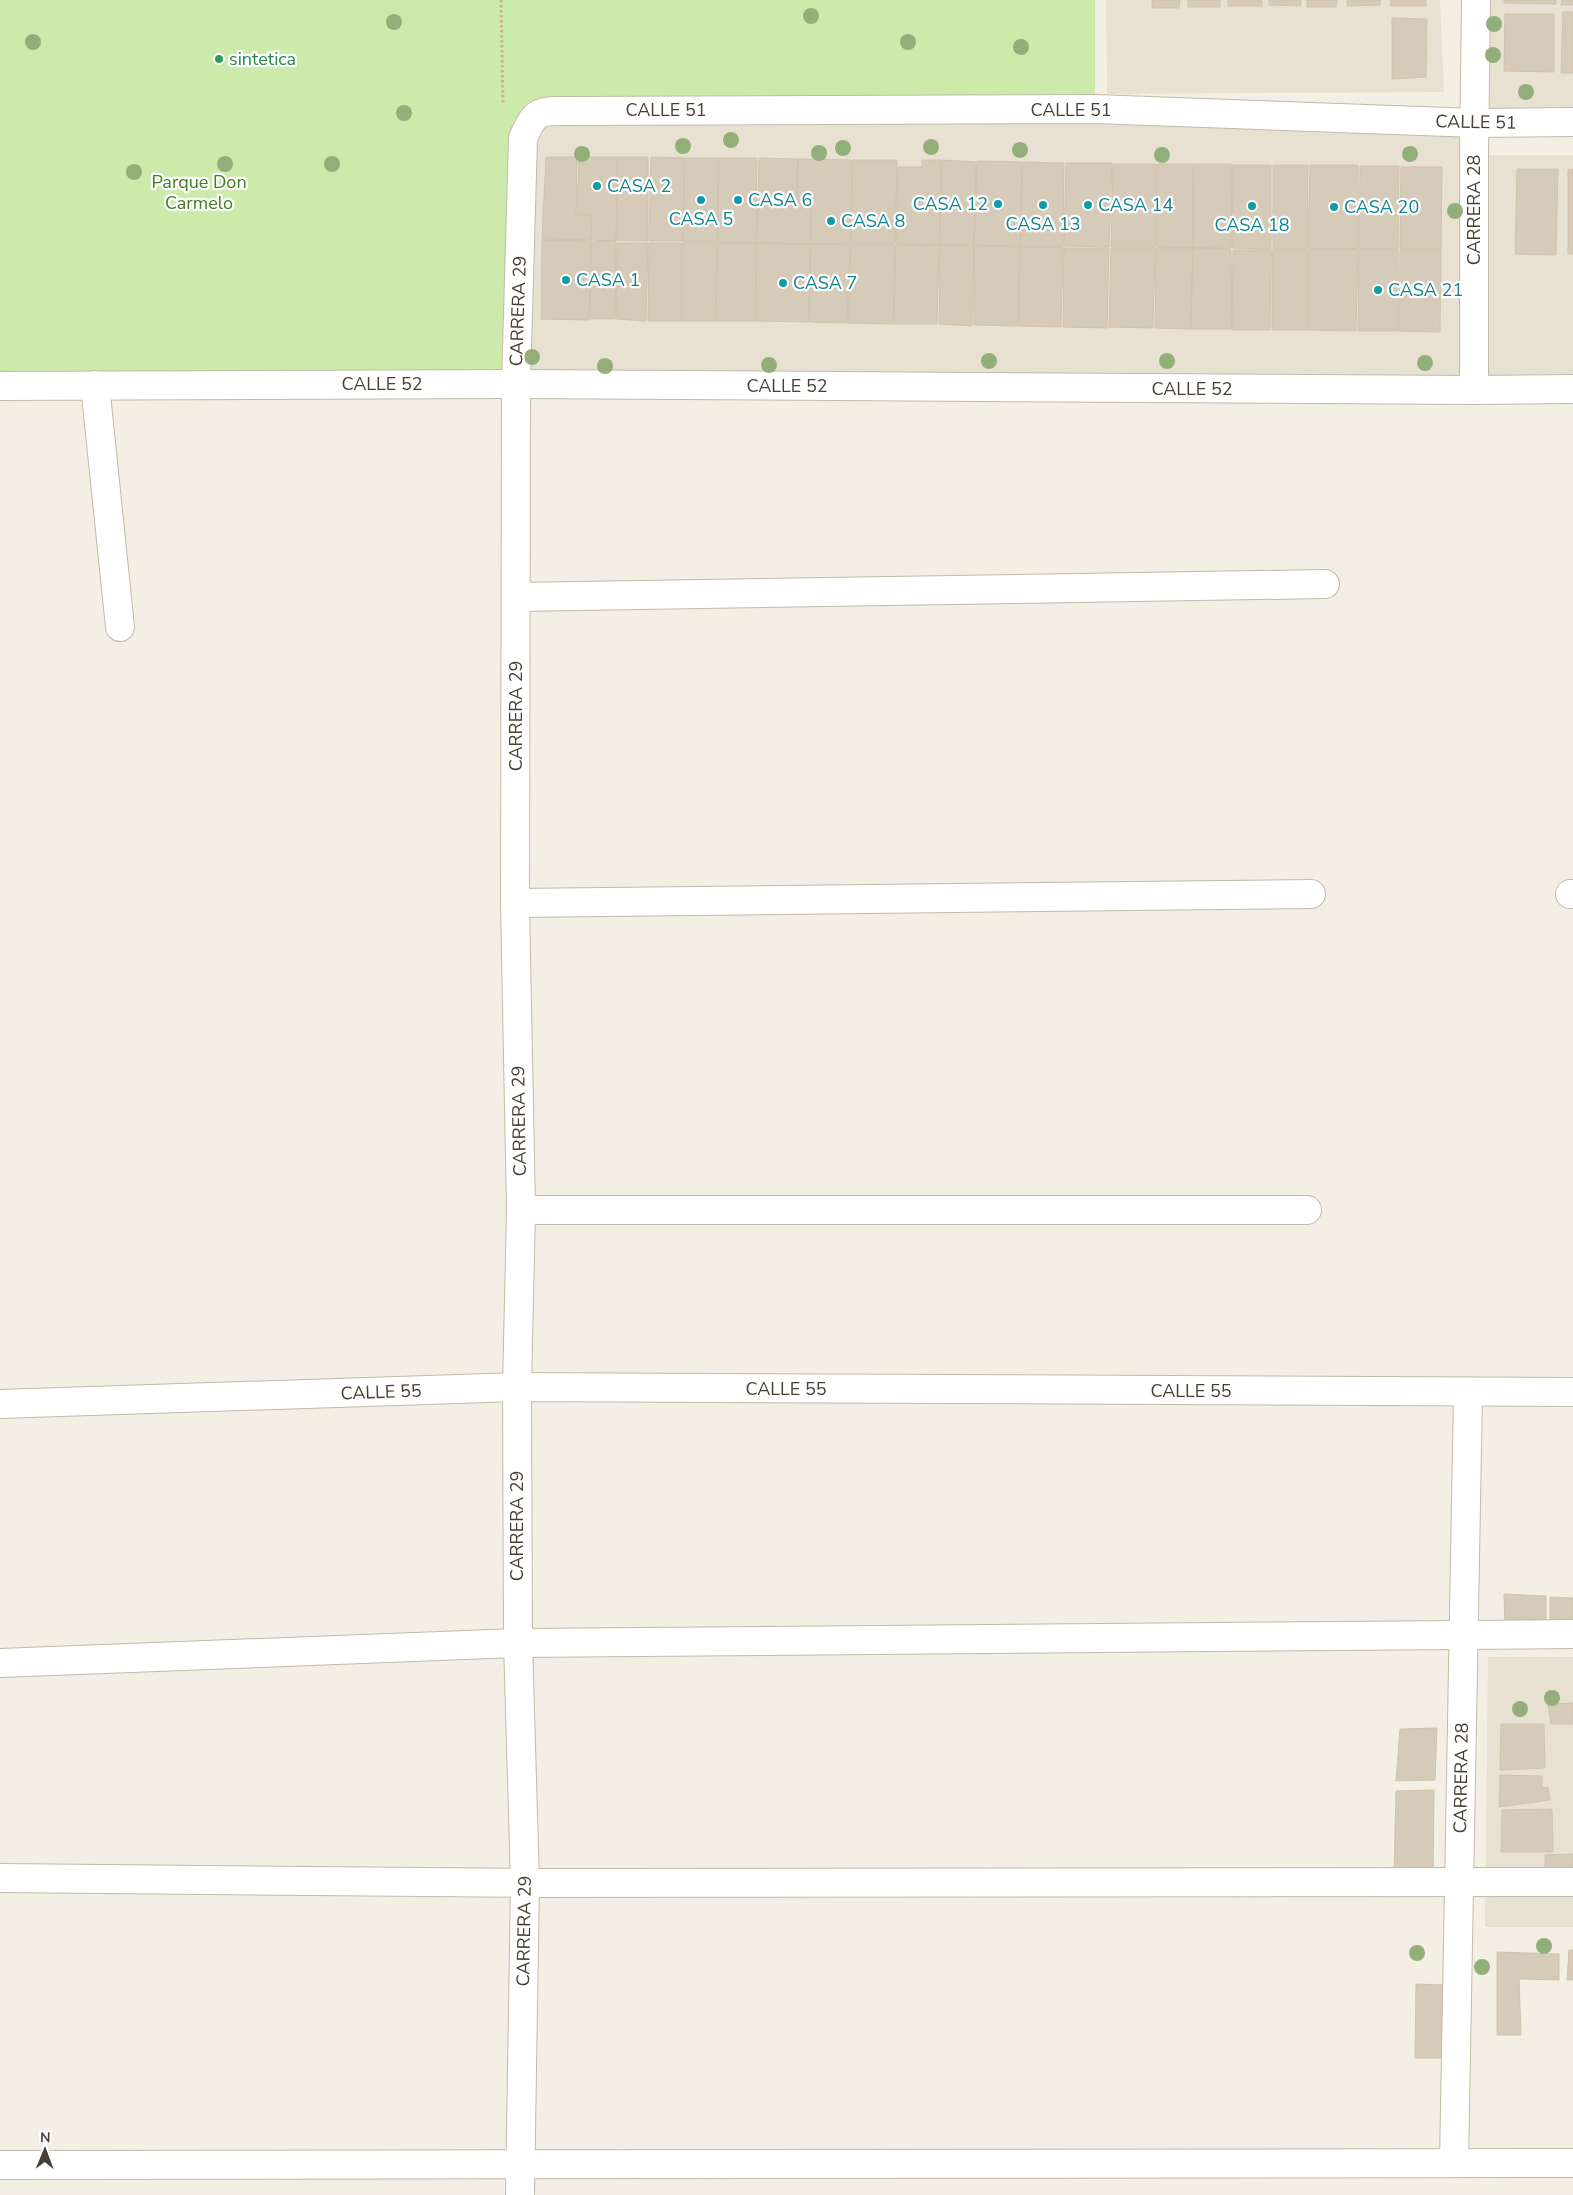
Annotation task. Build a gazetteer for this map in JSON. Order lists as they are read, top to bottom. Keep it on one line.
{"streets":{"street":["CALLE 51","CARRERA 28","CARRERA 29","CALLE 52","CALLE 55"]},"crossings":[["CALLE 51","CARRERA 28"],["CALLE 51","CARRERA 29"],["CARRERA 28","CALLE 52"],["CARRERA 28","CALLE 55"],["CARRERA 29","CALLE 52"],["CARRERA 29","CALLE 55"]],"parks":["Parque Don Carmelo"],"places":["sintetica","CASA 2","CASA 5","CASA 6","CASA 12","CASA 13","CASA 14","CASA 18","CASA 20","CASA 8","CASA 1","CASA 7","CASA 21"],"north":"top"}
